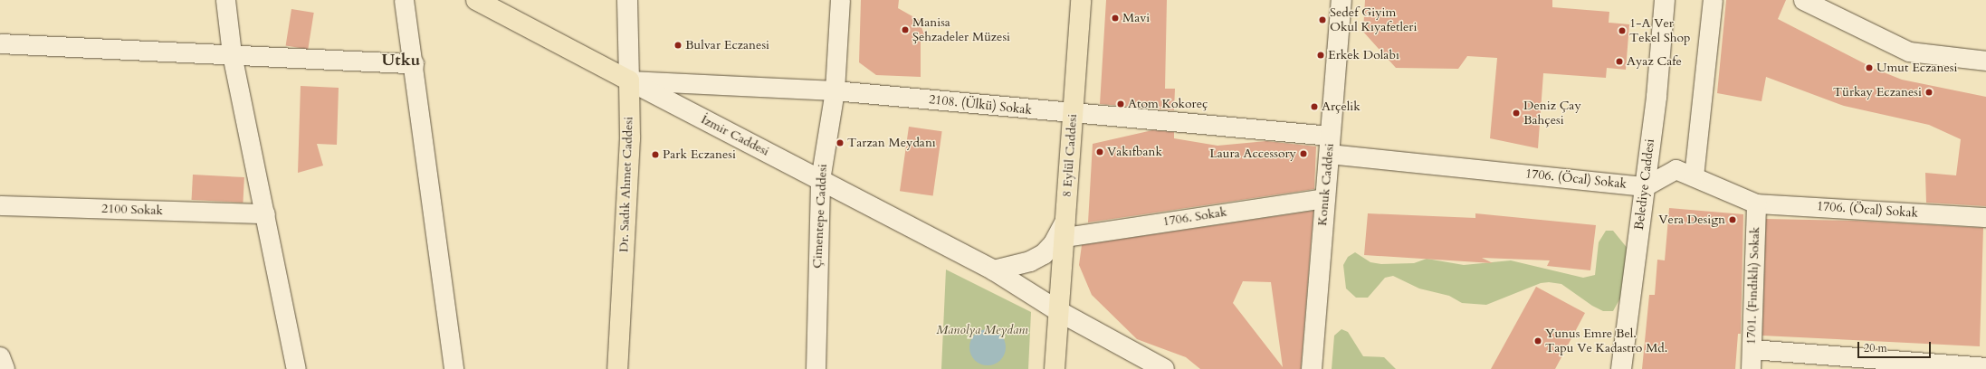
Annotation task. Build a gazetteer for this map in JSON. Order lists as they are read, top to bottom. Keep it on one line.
{"streets":{"main road":["İzmir Caddesi","8 Eylül Caddesi","Dr. Sadık Ahmet Caddesi","Konuk Caddesi","Belediye Caddesi"],"street":["2108. (Ülkü) Sokak","1706. (Öcal) Sokak","2100 Sokak","Çimentepe Caddesi","1706. Sokak","1701. (Fındıklı) Sokak"]},"crossings":[["2108. (Ülkü) Sokak","İzmir Caddesi"],["2108. (Ülkü) Sokak","8 Eylül Caddesi"],["2108. (Ülkü) Sokak","1706. (Öcal) Sokak"],["2108. (Ülkü) Sokak","Dr. Sadık Ahmet Caddesi"],["2108. (Ülkü) Sokak","Konuk Caddesi"],["2108. (Ülkü) Sokak","Çimentepe Caddesi"],["İzmir Caddesi","8 Eylül Caddesi"],["İzmir Caddesi","Dr. Sadık Ahmet Caddesi"],["İzmir Caddesi","Çimentepe Caddesi"],["8 Eylül Caddesi","1706. Sokak"],["1706. (Öcal) Sokak","Konuk Caddesi"],["1706. (Öcal) Sokak","Belediye Caddesi"],["1706. (Öcal) Sokak","1701. (Fındıklı) Sokak"],["Konuk Caddesi","1706. Sokak"]],"districts":["Utku"],"parks":["Manolya Meydanı"],"places":["Mavi","Sedef Giyim Okul Kıyafetleri","Manisa Şehzadeler Müzesi","1-A Ver Tekel Shop","Bulvar Eczanesi","Erkek Dolabı","Ayaz Cafe","Umut Eczanesi","Türkay Eczanesi","Atom Kokoreç","Arçelik","Deniz Çay Bahçesi","Tarzan Meydanı","Vakıfbank","Laura Accessory","Park Eczanesi","Vera Design","Yunus Emre Bel. Tapu Ve Kadastro Md."],"scale_bar":"20 m"}
